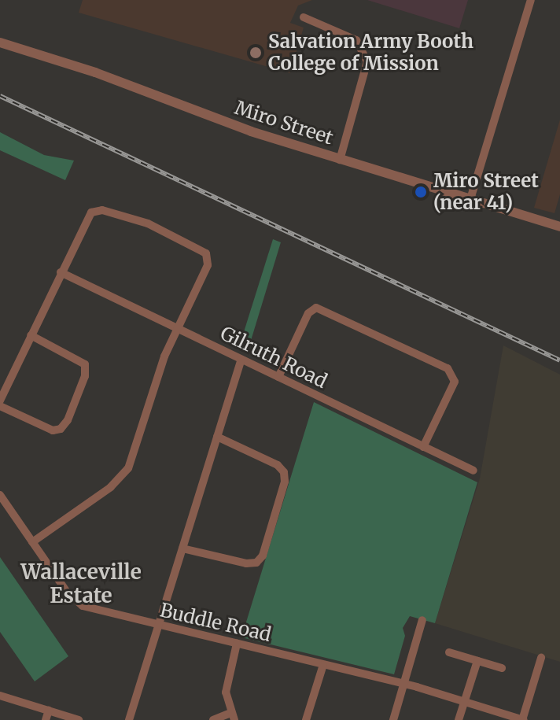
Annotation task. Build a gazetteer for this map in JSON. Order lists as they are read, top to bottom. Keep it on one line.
{"streets":{"street":["Miro Street","Gilruth Road","Buddle Road"]},"districts":["Wallaceville Estate"],"places":["Salvation Army Booth College of Mission","Miro Street (near 41)"]}
